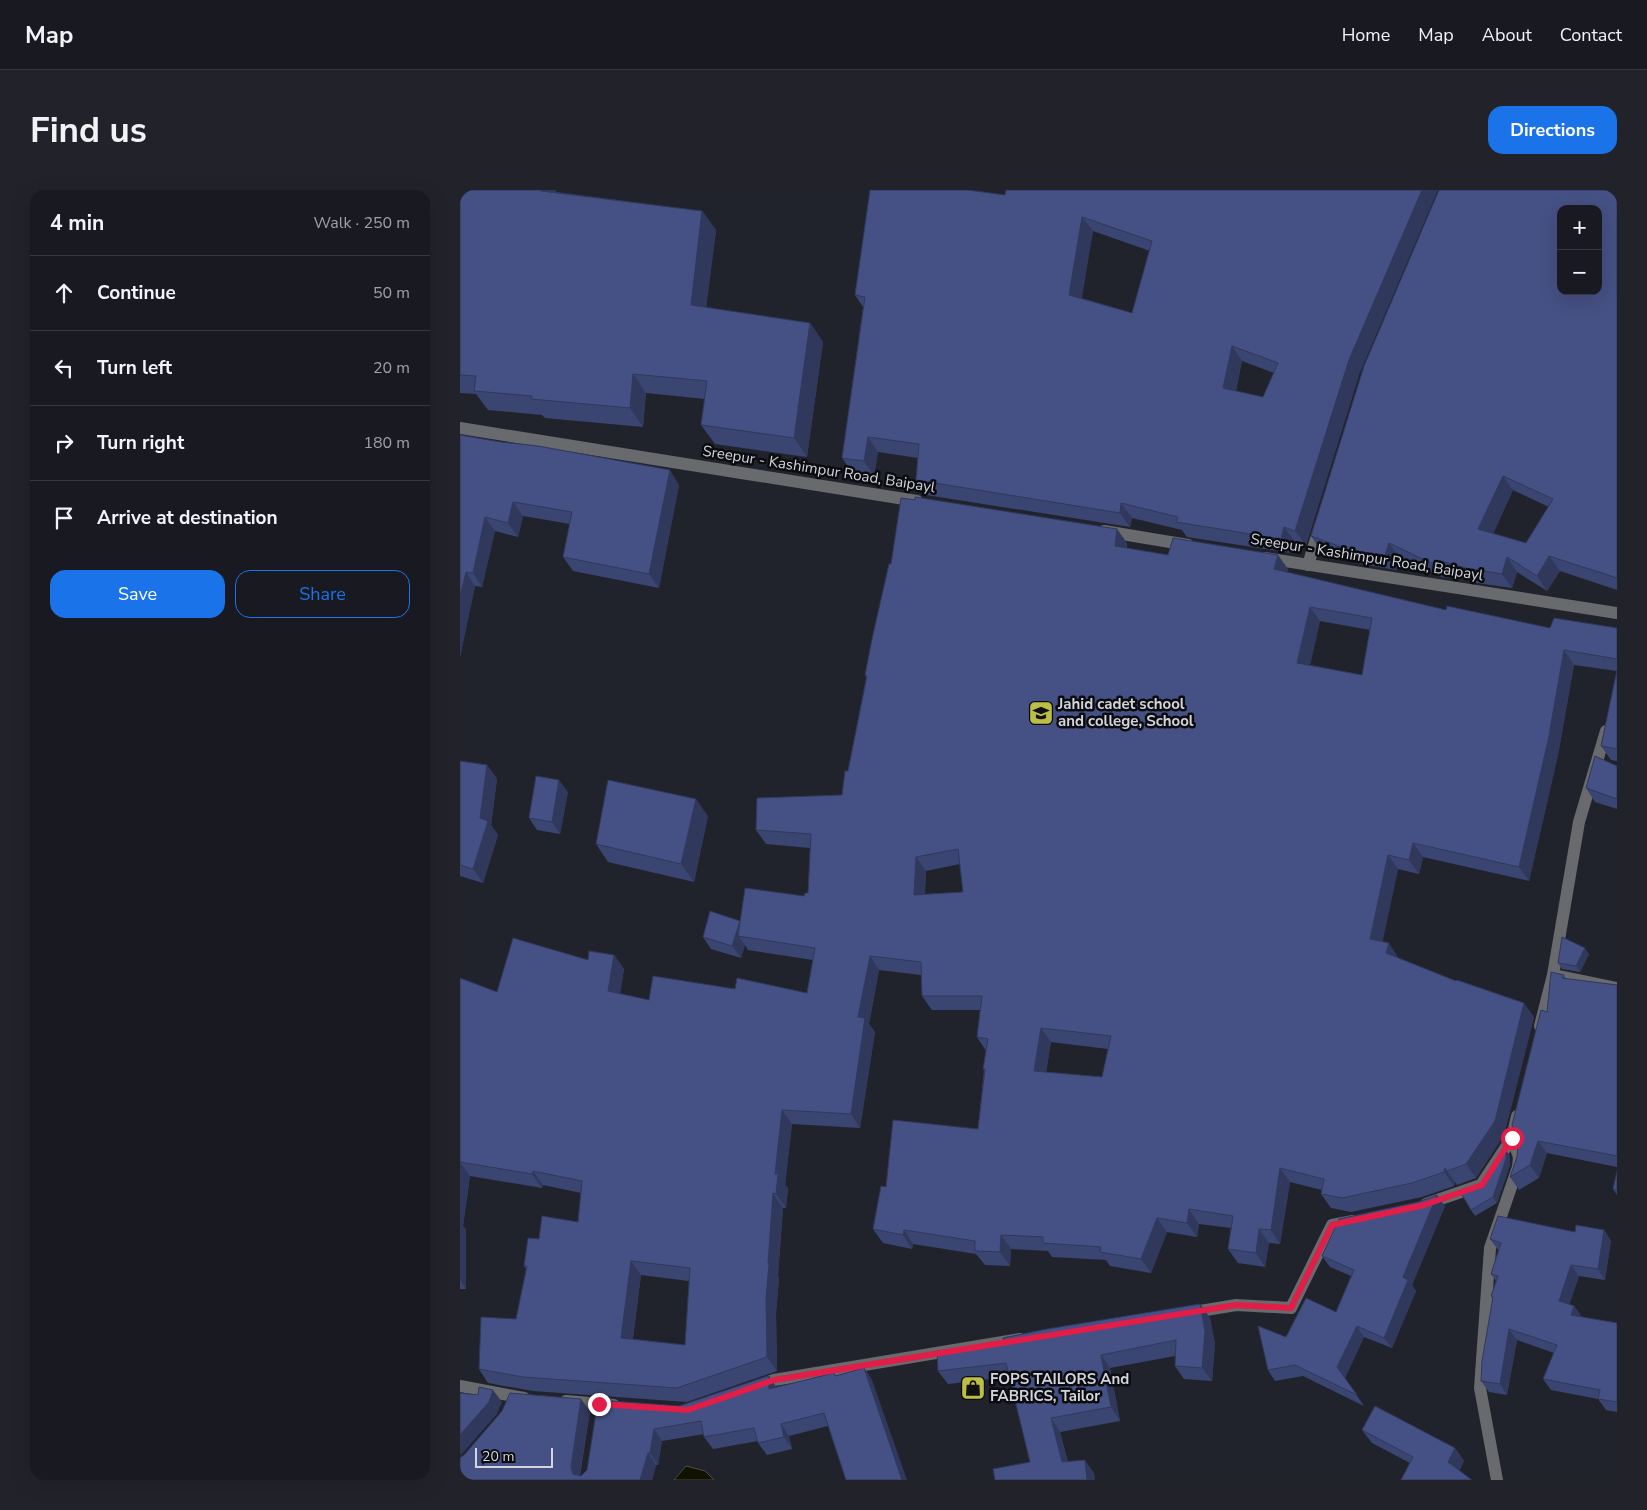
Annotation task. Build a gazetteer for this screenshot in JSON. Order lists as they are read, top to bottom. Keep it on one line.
{"streets":{"street":["Sreepur - Kashimpur Road, Baipayl"]},"places":{"school or university":["Jahid cadet school and college, School"],"shop":["FOPS TAILORS And FABRICS, Tailor"]},"scale_bar":"20 m","page":{"header":"Map","nav":["Home","Map","About","Contact"],"buttons":["Directions",["Save","Share"]],"title":"Find us","heading":["4 min","Walk · 250 m"],"map_buttons":["+","−"],"list":[["Continue","50 m"],["Turn left","20 m"],["Turn right","180 m"],"Arrive at destination"],"scale":"20 m"}}
